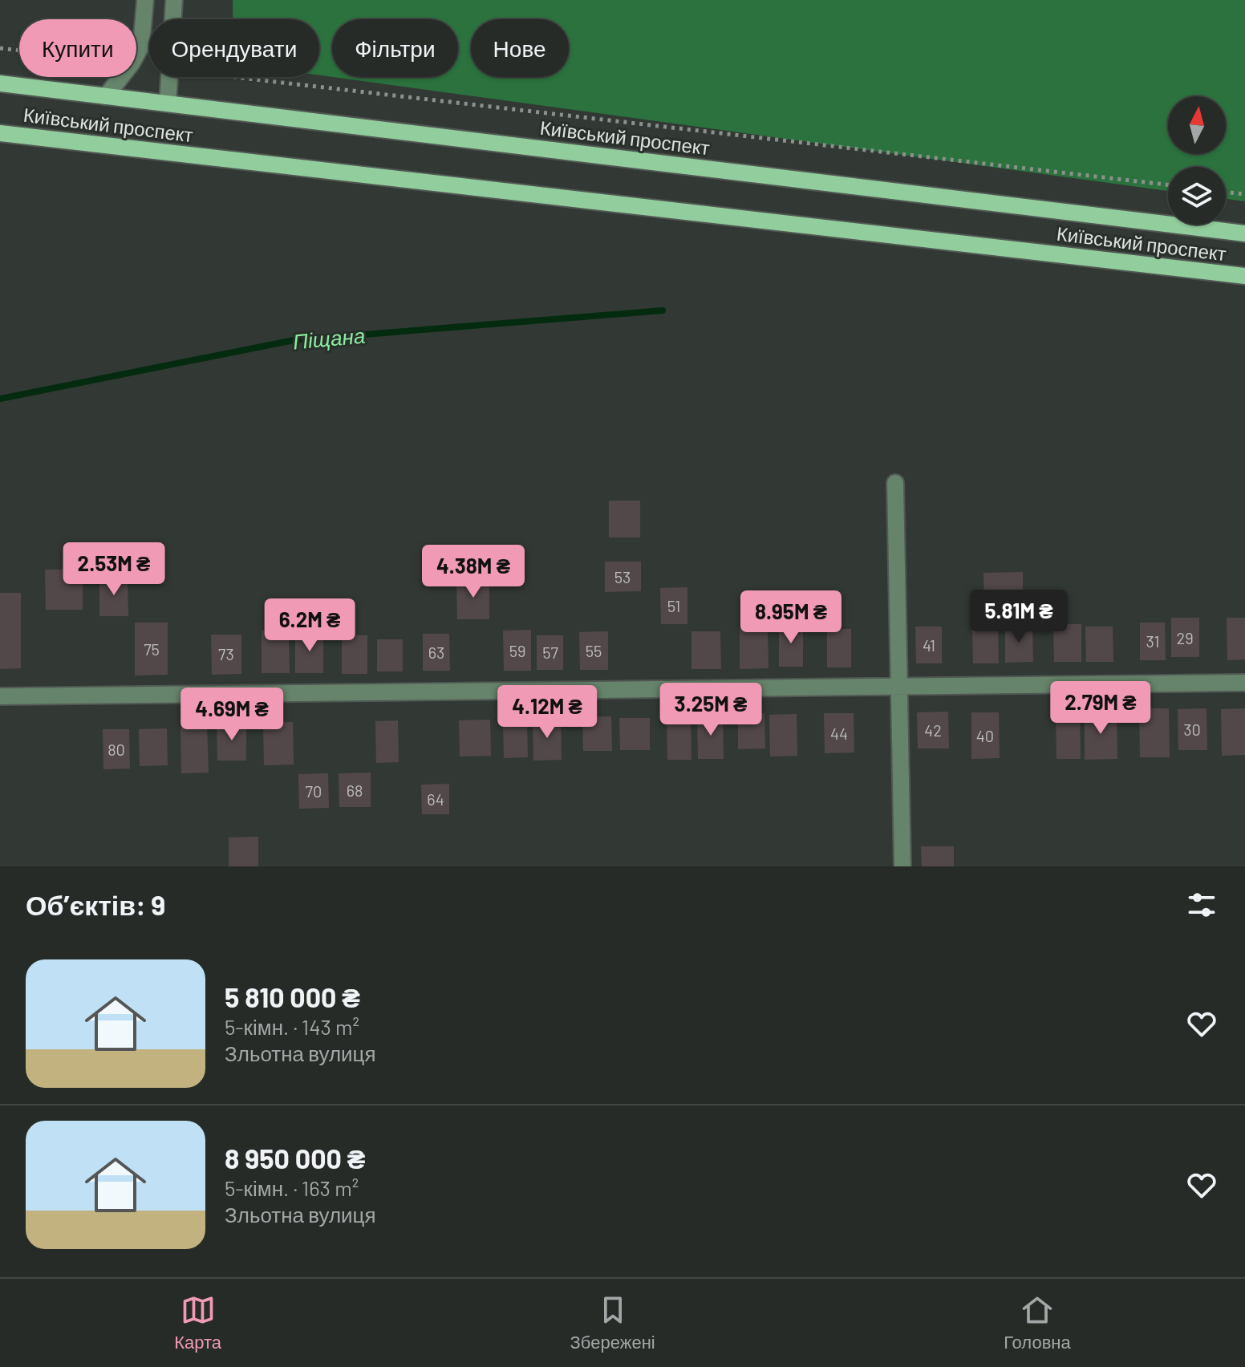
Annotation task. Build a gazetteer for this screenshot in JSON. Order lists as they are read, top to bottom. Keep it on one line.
{"streets":{"main road":["Київський проспект"]},"water":["Піщана"],"house_numbers":["53","51","29","31","41","75","59","55","63","57","73","30","42","44","40","80","68","70","64"],"north":"top","page":{"chip":["Купити","Орендувати","Фільтри","Нове"],"price":["2.53M ₴","4.38M ₴","5.81M ₴","8.95M ₴","6.2M ₴","2.79M ₴","3.25M ₴","4.12M ₴","4.69M ₴"],"heading":"Об’єктів: 9","list":[{"name":"5 810 000 ₴","note":"5-кімн. · 143 m² · Зльотна вулиця"},{"name":"8 950 000 ₴","note":"5-кімн. · 163 m² · Зльотна вулиця"}],"tabs":["Карта","Збережені","Головна"]}}
